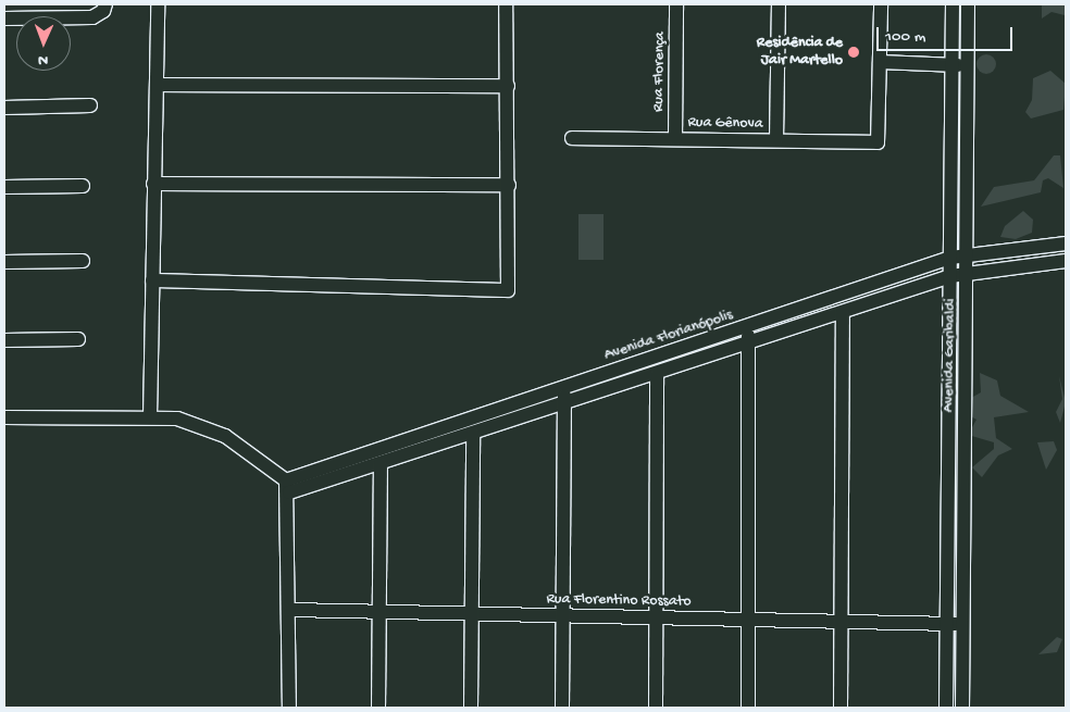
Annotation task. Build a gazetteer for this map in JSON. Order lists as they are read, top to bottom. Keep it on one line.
{"streets":{"street":["Rua Florença","Rua Gênova","Avenida Florianópolis","Avenida Garibaldi","Rua Florentino Rossato"]},"crossings":[["Rua Florença","Rua Gênova"],["Avenida Florianópolis","Avenida Garibaldi"],["Avenida Garibaldi","Rua Florentino Rossato"]],"places":["Residência de Jair Martello"],"scale_bar":"100 m","north":"bottom"}
